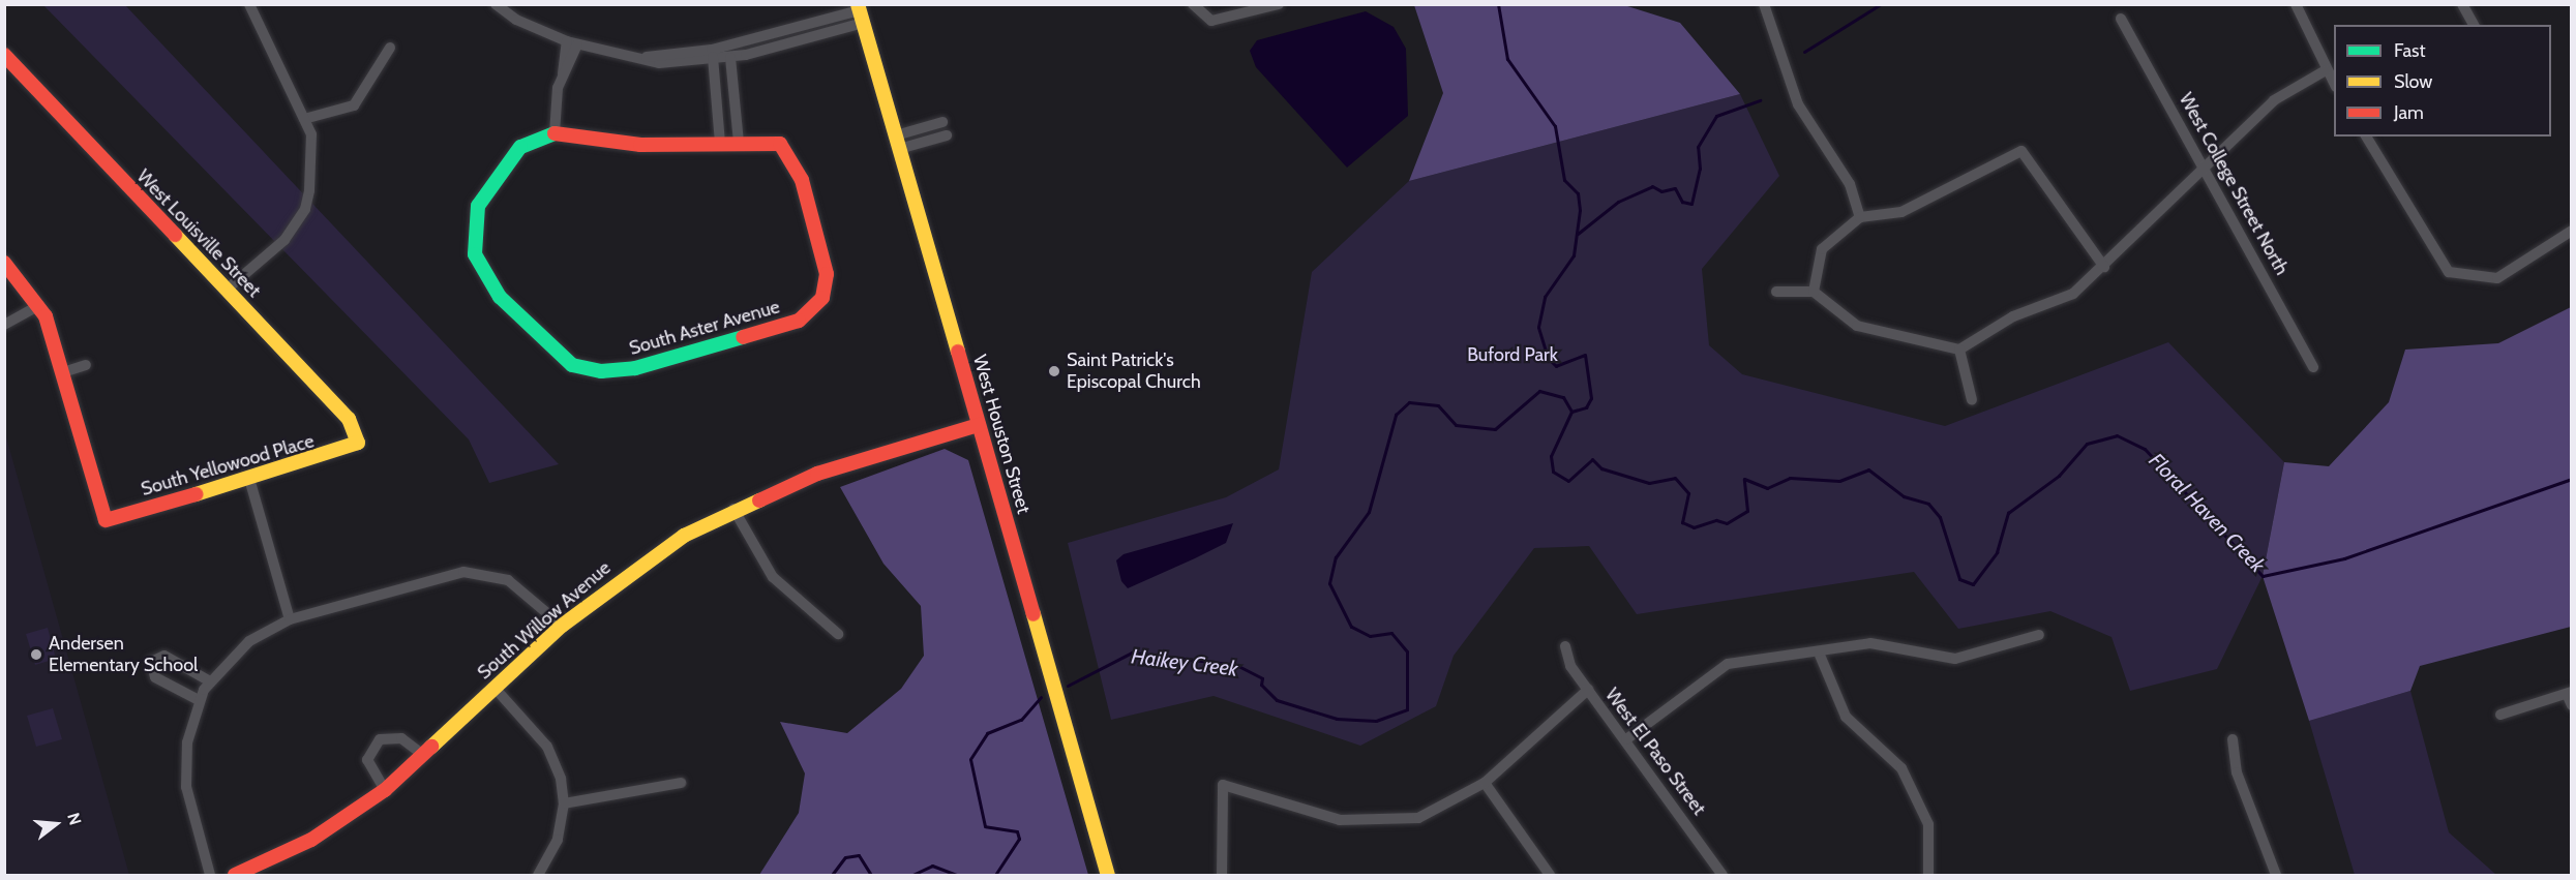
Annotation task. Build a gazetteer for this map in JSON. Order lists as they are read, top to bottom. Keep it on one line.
{"streets":{"street":["West College Street North","West Louisville Street","South Aster Avenue","West Houston Street","South Yellowood Place","South Willow Avenue","West El Paso Street"]},"crossings":[["West Louisville Street","South Yellowood Place"],["West Houston Street","South Willow Avenue"]],"water":["Floral Haven Creek","Haikey Creek"],"parks":["Buford Park"],"places":["Saint Patrick's Episcopal Church","Andersen Elementary School"],"legend":["Fast","Slow","Jam"],"north":"right"}
